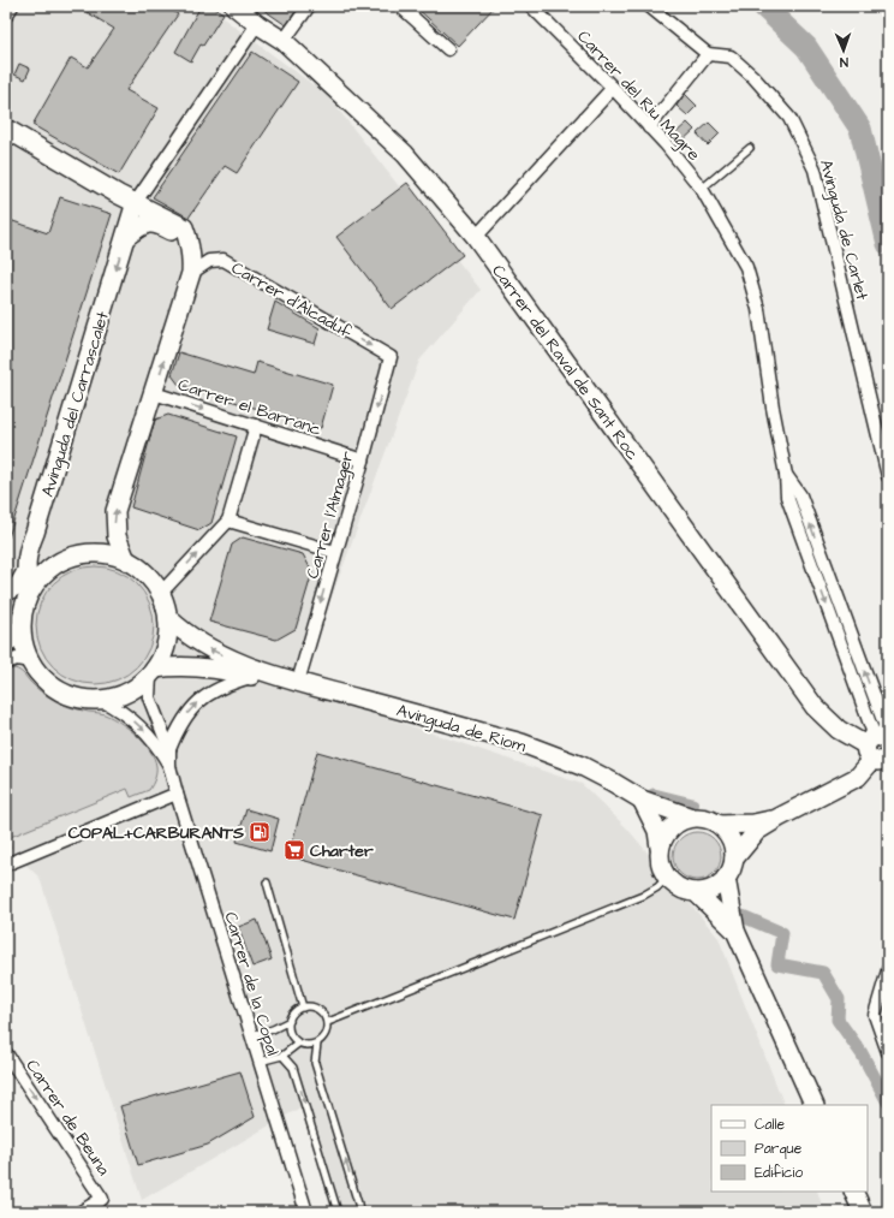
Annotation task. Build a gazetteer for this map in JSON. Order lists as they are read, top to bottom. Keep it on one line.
{"streets":{"street":["Carrer del Riu Magre","Avinguda de Carlet","Carrer d'Alcaduf","Carrer del Raval de Sant Roc","Avinguda del Carrascalet","Carrer el Barranc","Carrer l'Almager","Avinguda de Riom","Carrer de la Copal","Carrer de Beuna"]},"crossings":[["Carrer del Riu Magre","Carrer del Raval de Sant Roc"],["Carrer d'Alcaduf","Carrer l'Almager"],["Carrer del Raval de Sant Roc","Avinguda del Carrascalet"],["Avinguda del Carrascalet","Avinguda de Riom"],["Avinguda del Carrascalet","Carrer de la Copal"],["Carrer el Barranc","Carrer l'Almager"],["Carrer l'Almager","Avinguda de Riom"],["Avinguda de Riom","Carrer de la Copal"]],"one_way":["Carrer d'Alcaduf","Carrer el Barranc","Carrer l'Almager","Carrer de Beuna"],"places":{"fuel station":["COPAL+CARBURANTS"],"supermarket":["Charter"]},"legend":["Calle","Parque","Edificio"],"north":"bottom"}
